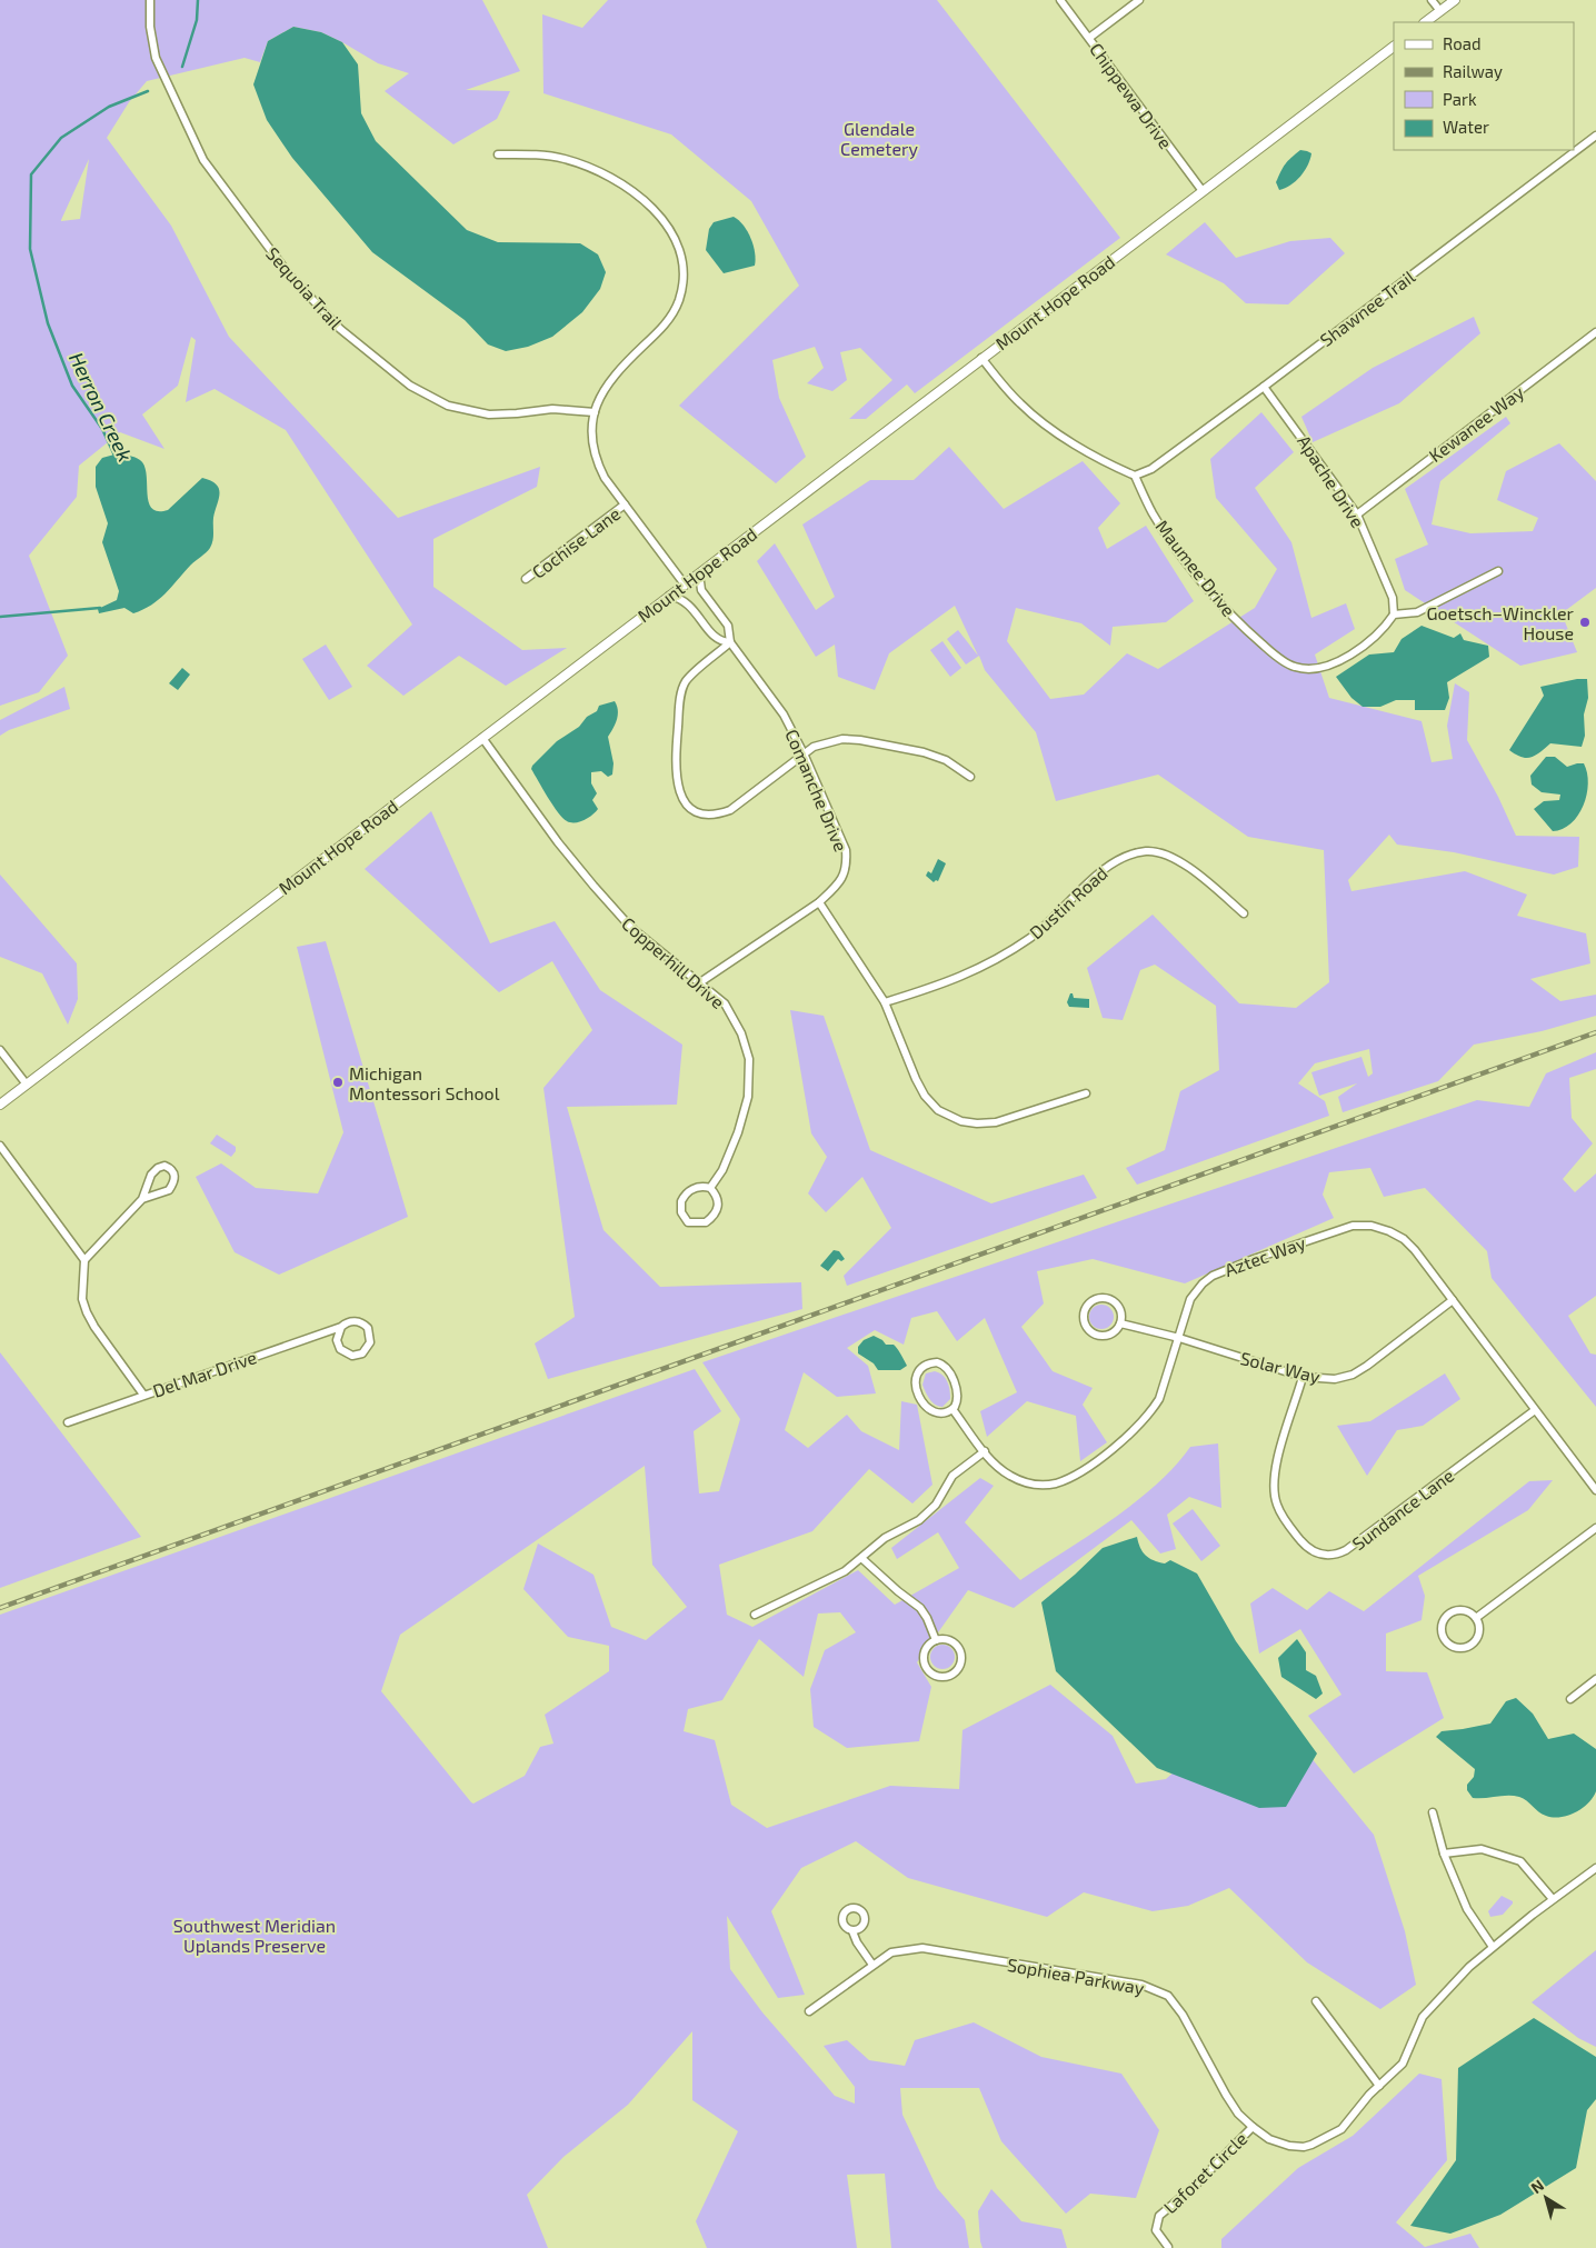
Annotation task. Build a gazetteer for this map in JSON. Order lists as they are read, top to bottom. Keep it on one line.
{"streets":{"street":["Chippewa Drive","Sequoia Trail","Mount Hope Road","Shawnee Trail","Kewanee Way","Apache Drive","Cochise Lane","Maumee Drive","Comanche Drive","Dustin Road","Copperhill Drive","Aztec Way","Solar Way","Del Mar Drive","Sundance Lane","Sophiea Parkway","Laforet Circle"]},"crossings":[["Chippewa Drive","Mount Hope Road"],["Mount Hope Road","Comanche Drive"],["Mount Hope Road","Copperhill Drive"],["Shawnee Trail","Apache Drive"],["Shawnee Trail","Maumee Drive"],["Kewanee Way","Apache Drive"],["Apache Drive","Maumee Drive"],["Comanche Drive","Copperhill Drive"],["Aztec Way","Solar Way"],["Aztec Way","Sundance Lane"],["Solar Way","Sundance Lane"],["Sophiea Parkway","Laforet Circle"]],"water":["Herron Creek"],"parks":["Glendale Cemetery","Southwest Meridian Uplands Preserve"],"places":["Goetsch–Winckler House","Michigan Montessori School"],"legend":["Road","Railway","Park","Water"],"north":"top left"}
